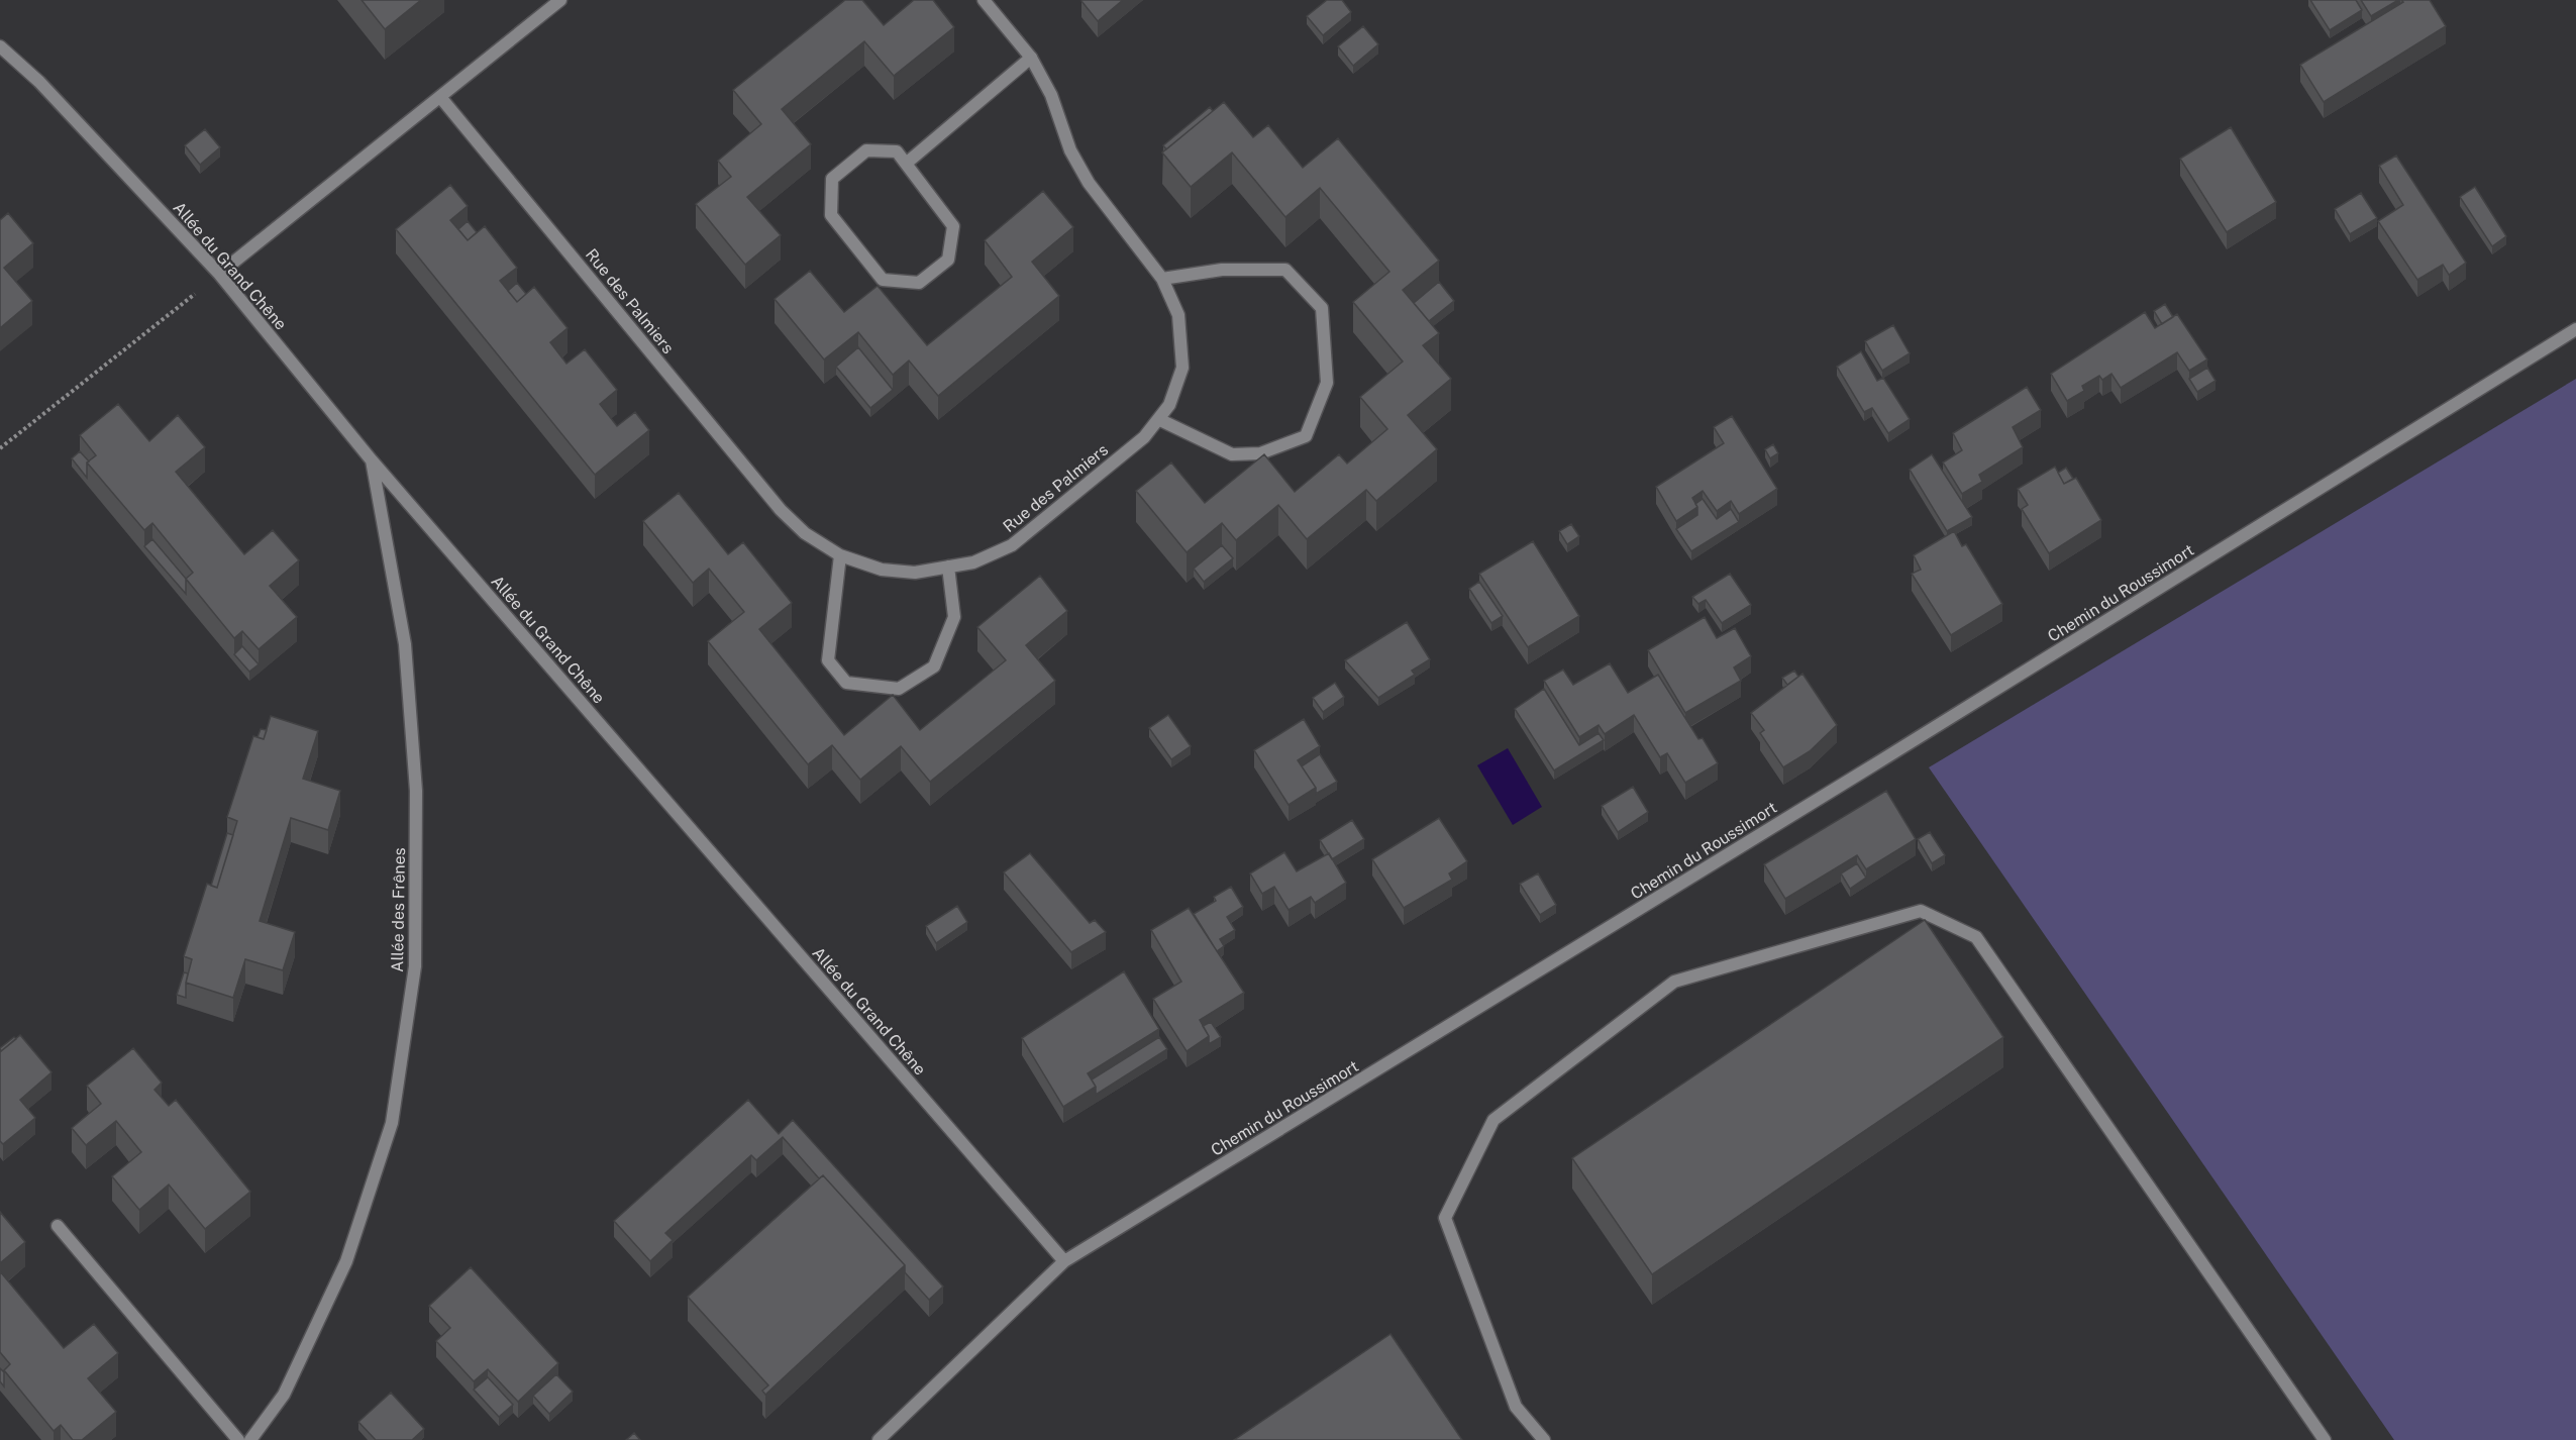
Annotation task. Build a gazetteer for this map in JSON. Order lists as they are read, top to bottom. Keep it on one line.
{"streets":{"street":["Allée du Grand Chêne","Rue des Palmiers","Chemin du Roussimort","Allée des Frênes"]},"crossings":[["Allée du Grand Chêne","Chemin du Roussimort"],["Allée du Grand Chêne","Allée des Frênes"]]}
